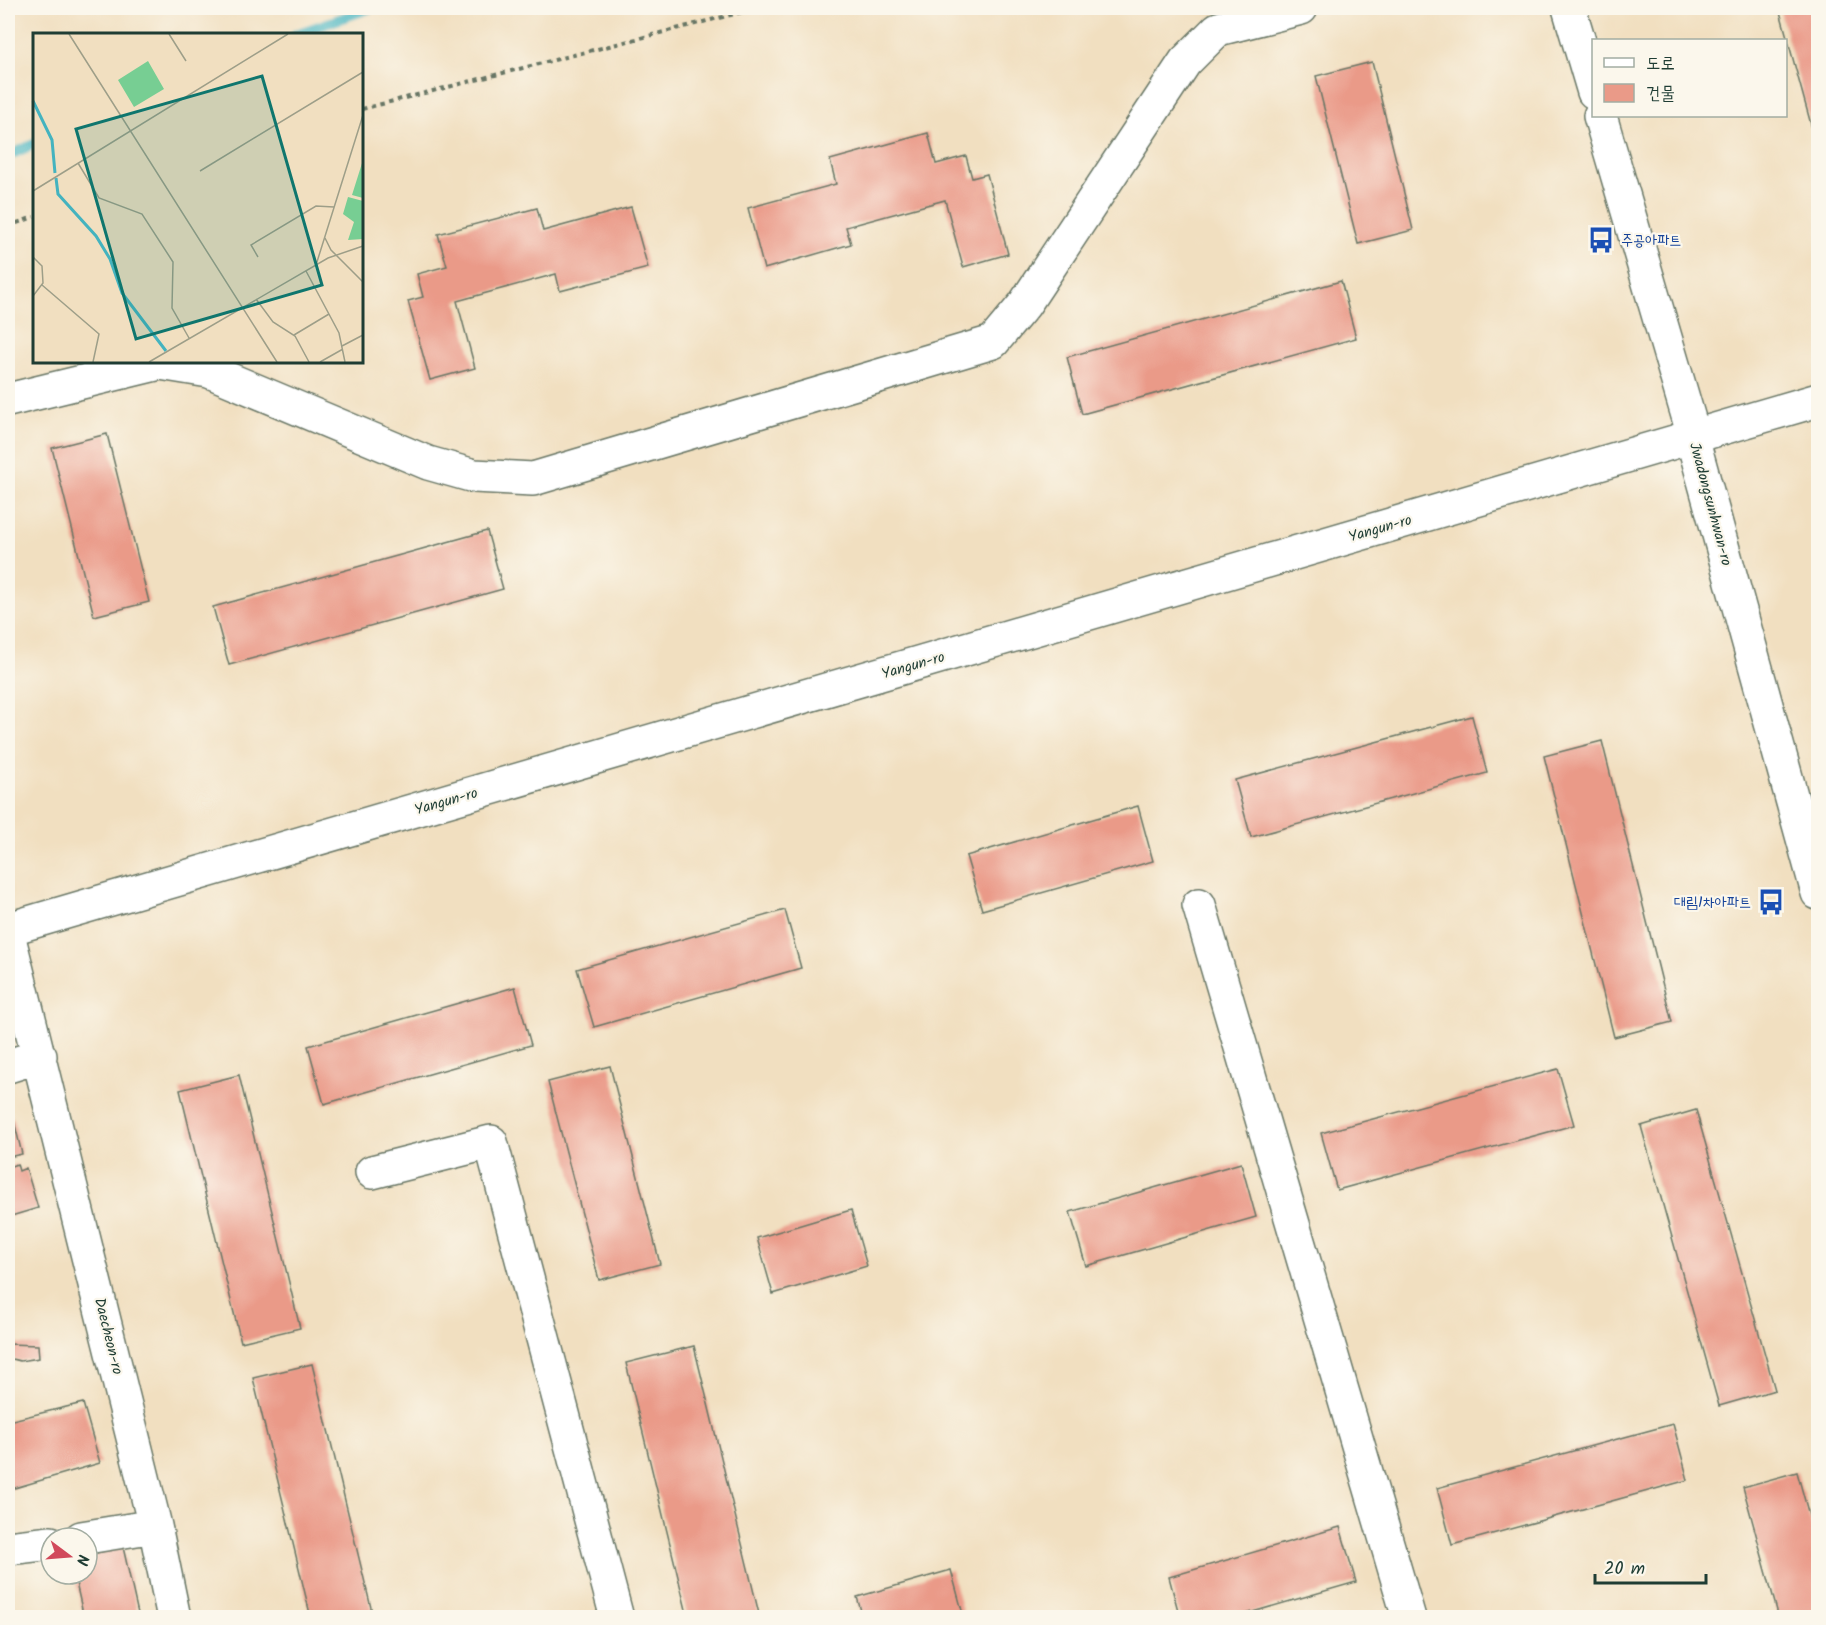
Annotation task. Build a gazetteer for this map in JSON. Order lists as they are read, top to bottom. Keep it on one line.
{"streets":{"street":["Jwadongsunhwan-ro","Yangun-ro","Daecheon-ro"]},"crossings":[["Jwadongsunhwan-ro","Yangun-ro"]],"places":{"bus stop":["주공아파트","대림1차아파트"]},"legend":["도로","건물"],"scale_bar":"20 m","north":"right"}
